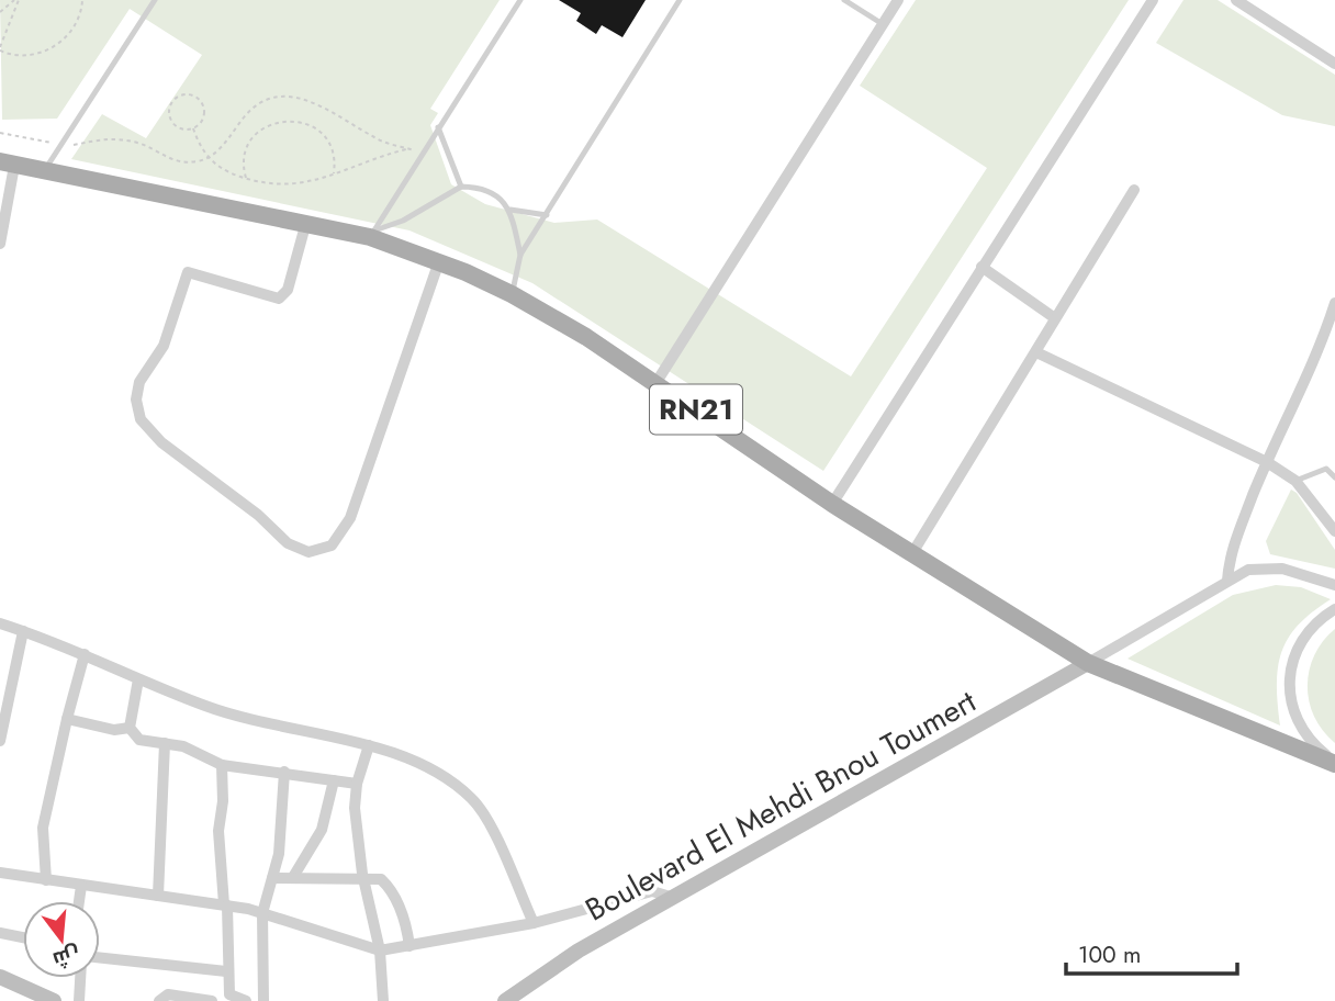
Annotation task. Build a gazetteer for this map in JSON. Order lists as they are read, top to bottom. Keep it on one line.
{"streets":{"main road":["RN21","Boulevard El Mehdi Bnou Toumert"]},"crossings":[["RN21","Boulevard El Mehdi Bnou Toumert"]],"scale_bar":"100 m","north":"bottom"}
